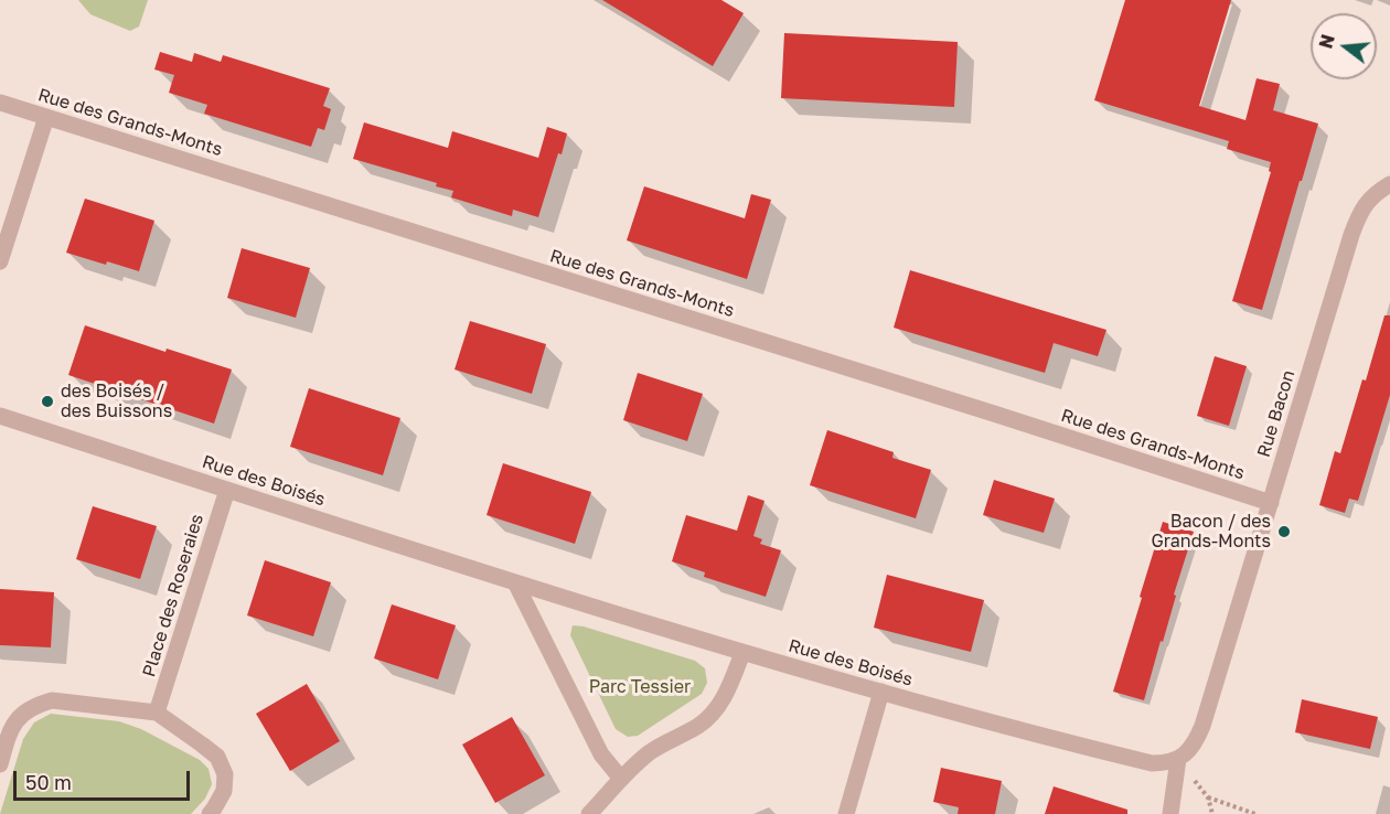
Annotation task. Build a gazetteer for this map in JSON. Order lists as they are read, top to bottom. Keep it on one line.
{"streets":{"street":["Rue des Grands-Monts","Rue Bacon","Rue des Boisés","Place des Roseraies"]},"crossings":[["Rue des Grands-Monts","Rue Bacon"],["Rue Bacon","Rue des Boisés"],["Rue des Boisés","Place des Roseraies"]],"parks":["Parc Tessier"],"places":["des Boisés / des Buissons","Bacon / des Grands-Monts"],"scale_bar":"50 m","north":"left"}
